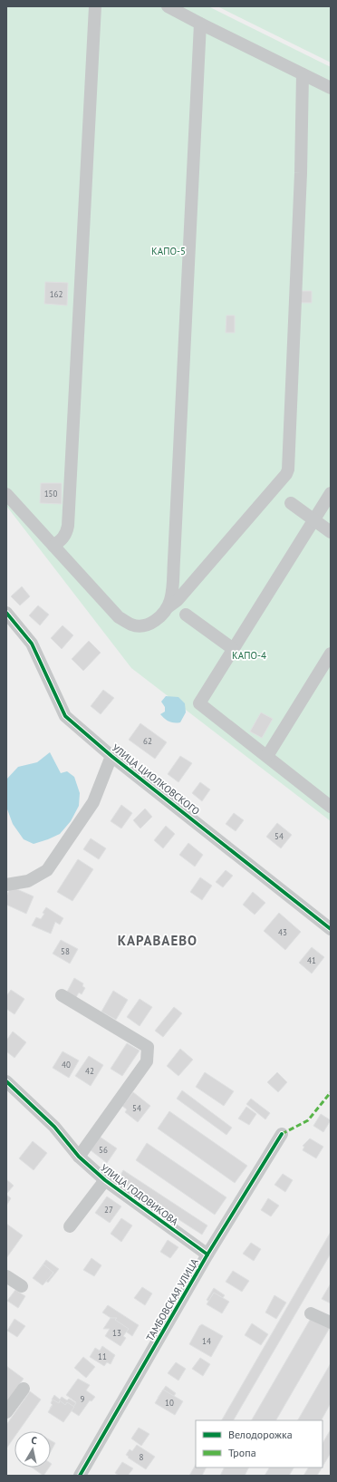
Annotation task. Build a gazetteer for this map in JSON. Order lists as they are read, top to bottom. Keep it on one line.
{"streets":{"street":["УЛИЦА ЦИОЛКОВСКОГО","УЛИЦА ГОДОВИКОВА","ТАМБОВСКАЯ УЛИЦА"]},"crossings":[["УЛИЦА ГОДОВИКОВА","ТАМБОВСКАЯ УЛИЦА"]],"districts":["КАРАВАЕВО"],"parks":["КАПО-5","КАПО-4"],"house_numbers":["162","150","62","54","43","58","41","40","42","54","56","27","13","14","11","9","10","8"],"legend":["Велодорожка","Тропа"],"north":"top"}
